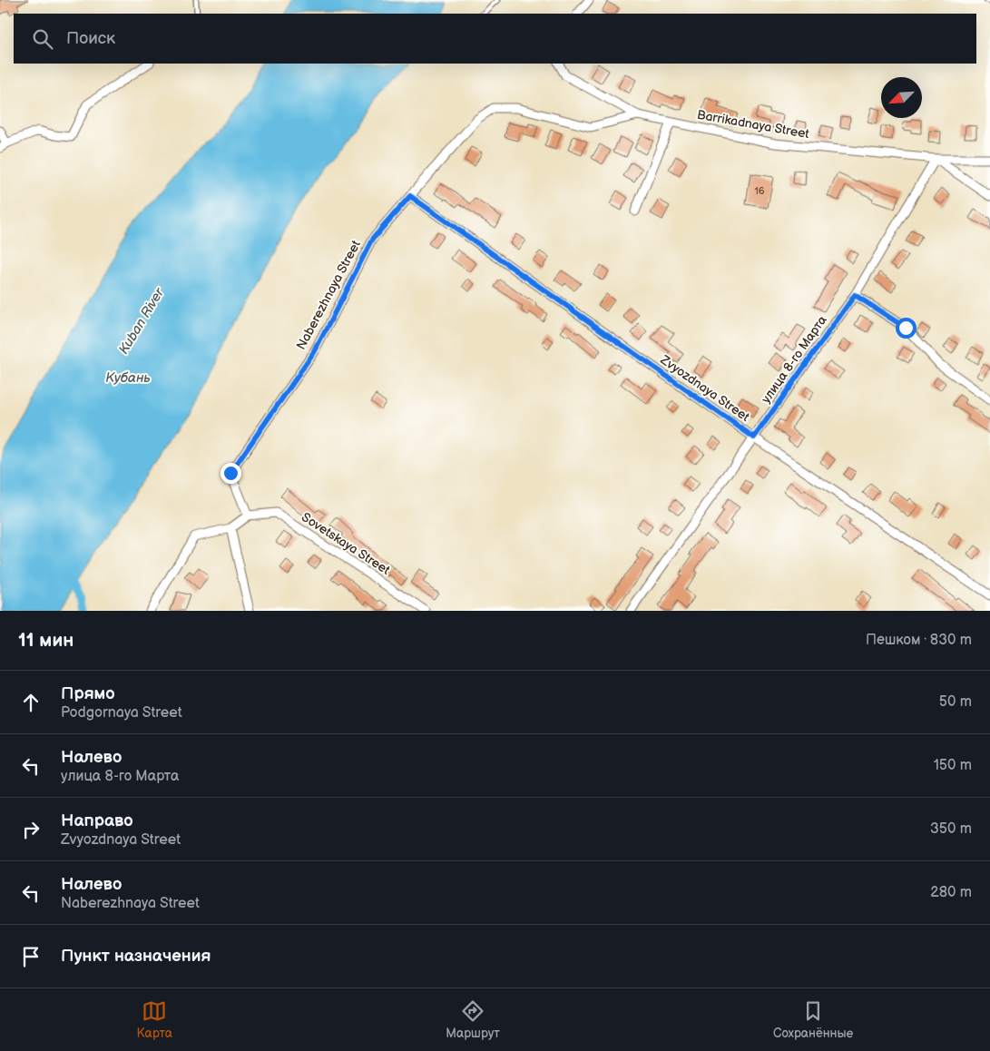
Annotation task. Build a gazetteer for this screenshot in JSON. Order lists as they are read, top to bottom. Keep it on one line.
{"streets":{"street":["Barrikadnaya Street","Naberezhnaya Street","улица 8-го Марта","Zvyozdnaya Street","Sovetskaya Street"]},"crossings":[["Barrikadnaya Street","Naberezhnaya Street"],["Barrikadnaya Street","улица 8-го Марта"],["Naberezhnaya Street","Zvyozdnaya Street"],["Naberezhnaya Street","Sovetskaya Street"],["улица 8-го Марта","Zvyozdnaya Street"]],"water":["Kuban River","Кубань"],"house_numbers":["16"],"north":"bottom left","page":{"search":"Поиск","heading":["11 мин","Пешком · 830 m"],"list":[["Прямо","Podgornaya Street","50 m"],["Налево","улица 8-го Марта","150 m"],["Направо","Zvyozdnaya Street","350 m"],["Налево","Naberezhnaya Street","280 m"],"Пункт назначения"],"nav":["Карта","Маршрут","Сохранённые"]}}
